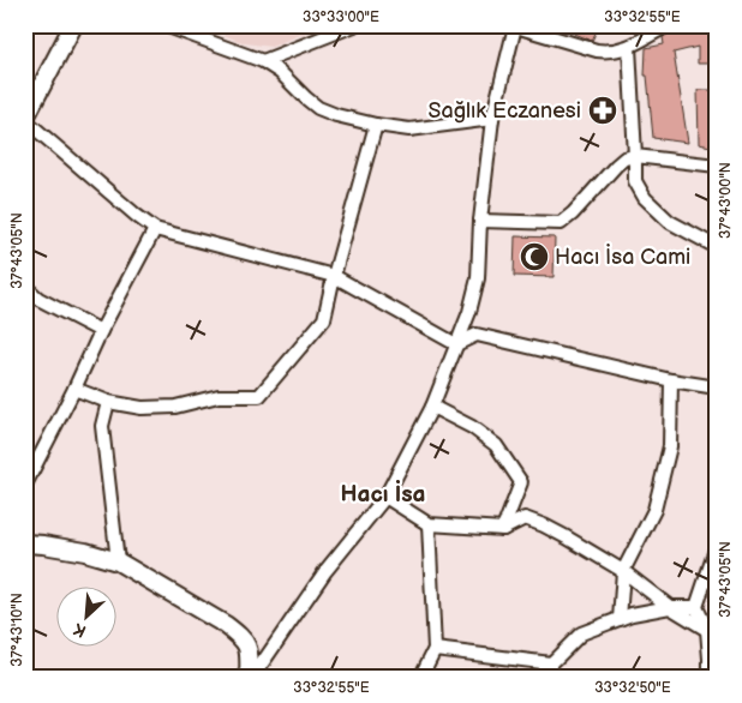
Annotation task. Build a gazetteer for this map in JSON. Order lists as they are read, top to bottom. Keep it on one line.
{"districts":["Hacı İsa"],"places":{"pharmacy":["Sağlık Eczanesi"],"mosque":["Hacı İsa Cami"]},"north":"bottom left","coordinates":["33°33'00\"E","33°32'55\"E","37°43'00\"N","37°43'05\"N","37°43'10\"N","33°32'50\"E"]}
